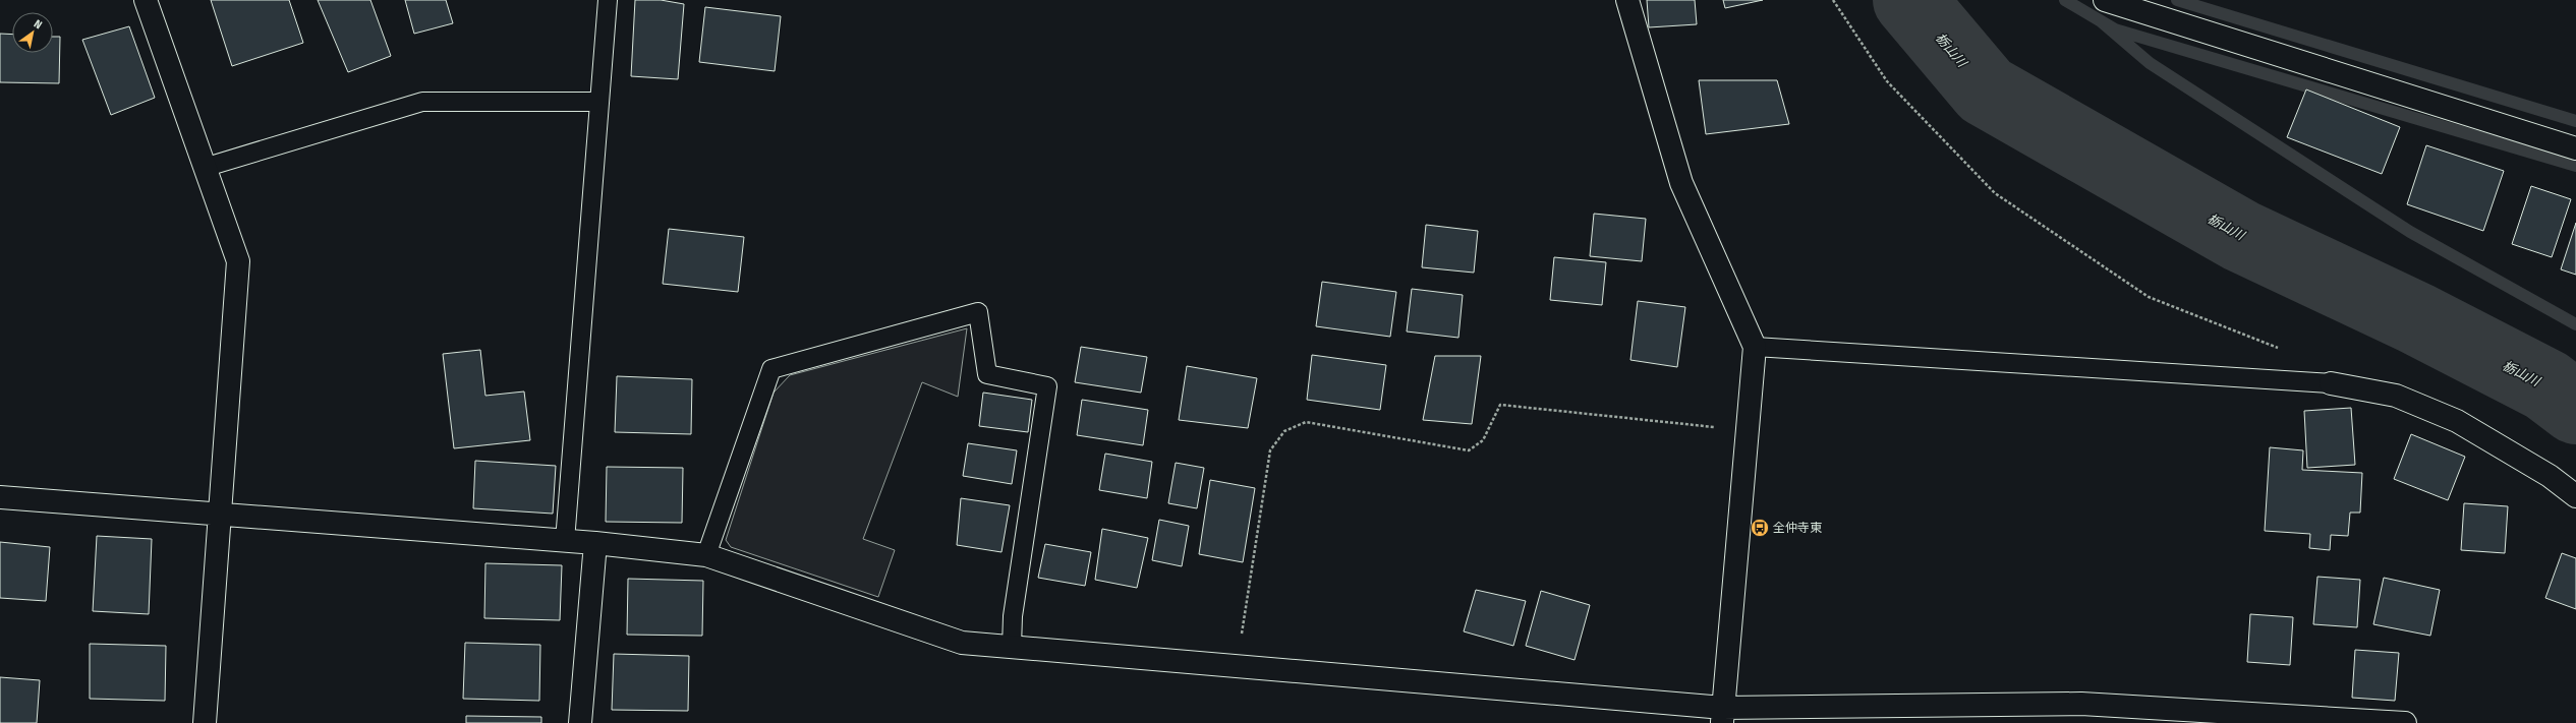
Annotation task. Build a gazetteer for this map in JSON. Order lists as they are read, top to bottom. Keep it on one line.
{"water":["栃山川"],"places":{"bus stop":["全仲寺東"]},"north":"top right"}
